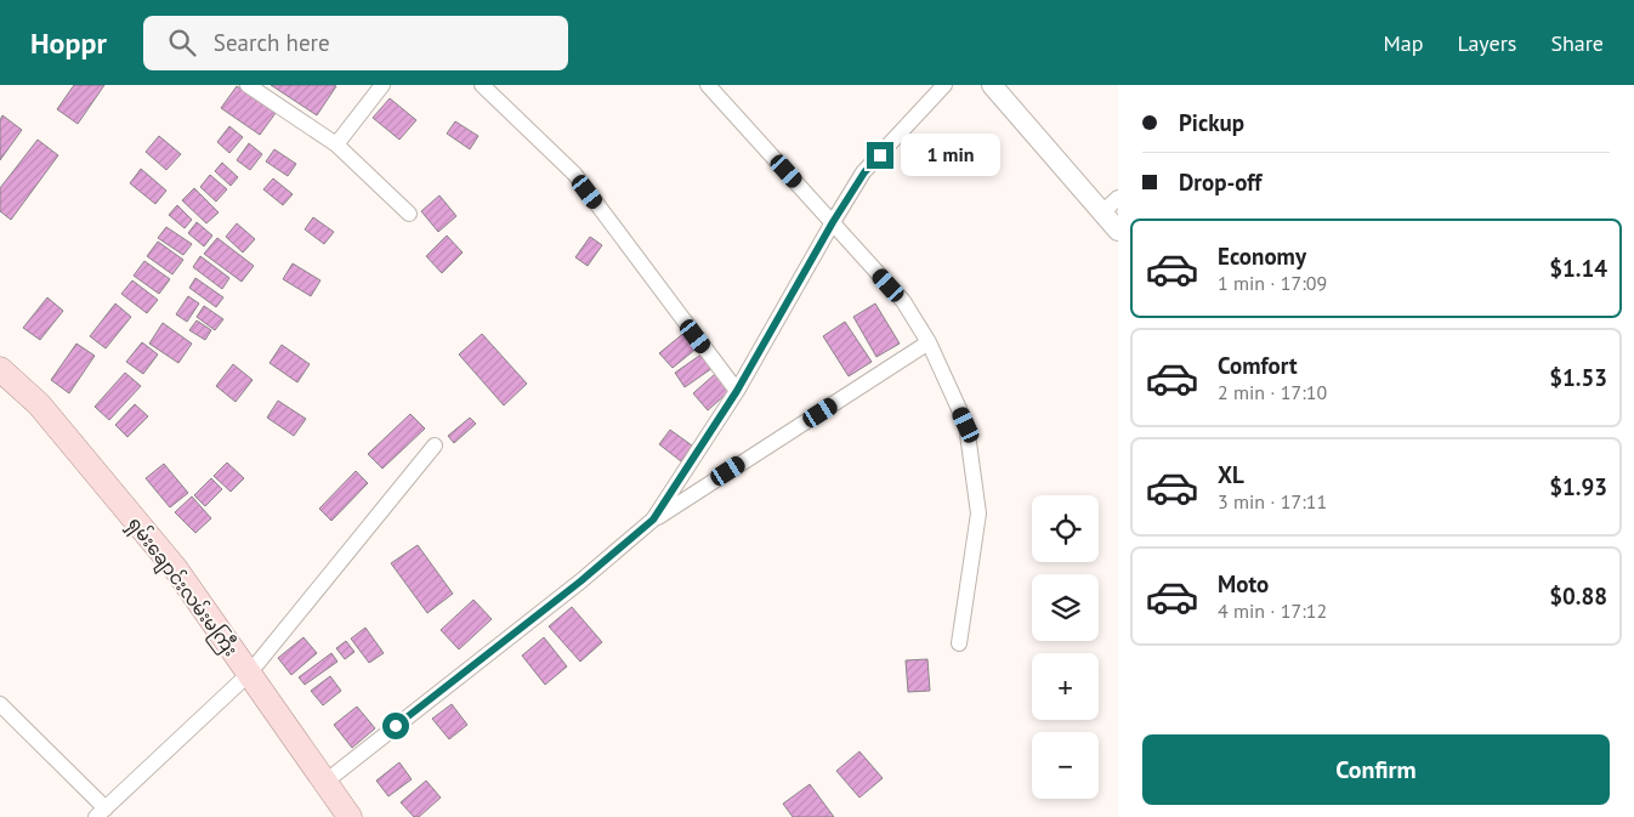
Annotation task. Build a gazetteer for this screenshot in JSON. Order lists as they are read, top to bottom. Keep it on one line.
{"streets":{"main road":["ရှမ်းချောင်းလမ်းမကြီး"]},"page":{"header":"Hoppr","search":"Search here","nav":["Map","Layers","Share"],"banner":["Pickup","Drop-off"],"bubble":"1 min","list":[{"name":"Economy","note":"1 min · 17:09","value":"$1.14"},{"name":"Comfort","note":"2 min · 17:10","value":"$1.53"},{"name":"XL","note":"3 min · 17:11","value":"$1.93"},{"name":"Moto","note":"4 min · 17:12","value":"$0.88"}],"map_buttons":["+","−"],"buttons":"Confirm"}}
